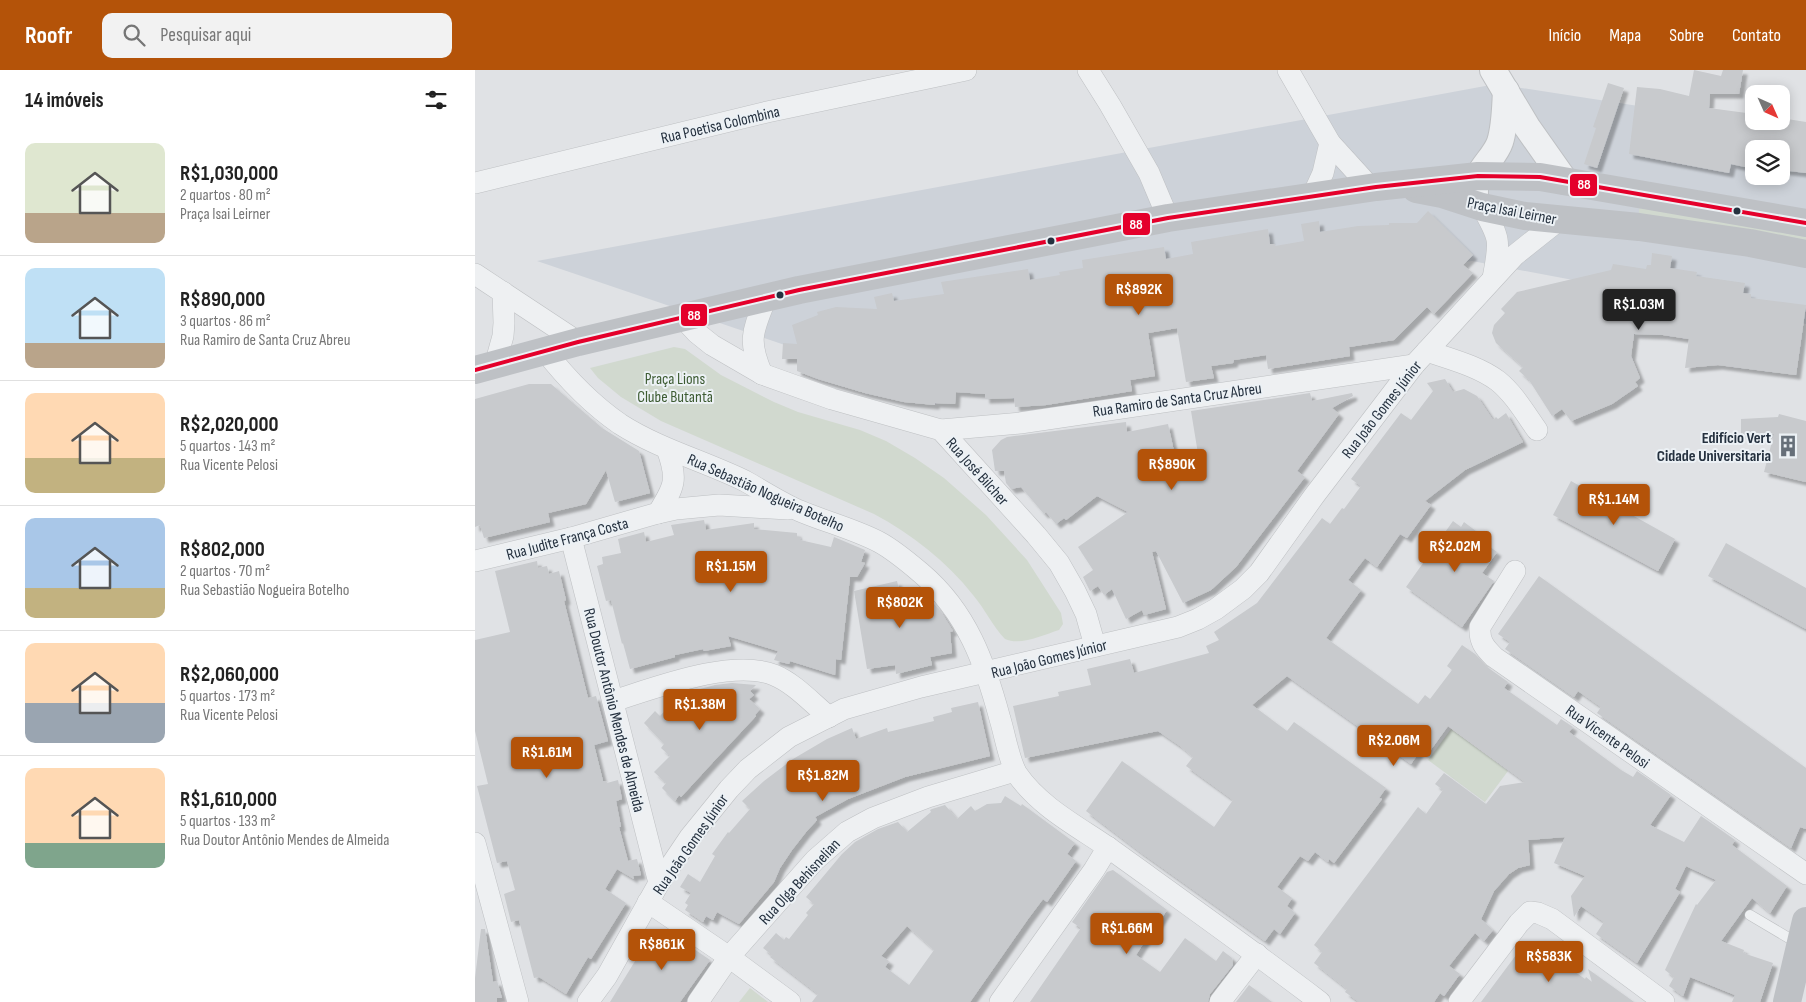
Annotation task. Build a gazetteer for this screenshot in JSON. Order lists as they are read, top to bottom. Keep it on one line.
{"streets":{"main road":["Praça Isai Leirner"],"street":["Rua Poetisa Colombina","Rua Ramiro de Santa Cruz Abreu","Rua João Gomes Júnior","Rua José Bilcher","Rua Sebastião Nogueira Botelho","Rua Judite França Costa","Rua Doutor Antônio Mendes de Almeida","Rua Vicente Pelosi","Rua Olga Behisnelian"]},"crossings":[["Praça Isai Leirner","Rua João Gomes Júnior"],["Rua Ramiro de Santa Cruz Abreu","Rua João Gomes Júnior"],["Rua Ramiro de Santa Cruz Abreu","Rua José Bilcher"],["Rua João Gomes Júnior","Rua José Bilcher"],["Rua João Gomes Júnior","Rua Sebastião Nogueira Botelho"],["Rua João Gomes Júnior","Rua Doutor Antônio Mendes de Almeida"],["Rua Sebastião Nogueira Botelho","Rua Judite França Costa"],["Rua Sebastião Nogueira Botelho","Rua Olga Behisnelian"],["Rua Judite França Costa","Rua Doutor Antônio Mendes de Almeida"]],"parks":["Praça Lions Clube Butantã"],"places":{"building":["Edifício Vert Cidade Universitaria"]},"lines":["transit line 88"],"north":"bottom right","page":{"header":"Roofr","search":"Pesquisar aqui","nav":["Início","Mapa","Sobre","Contato"],"heading":"14 imóveis","list":[{"name":"R$1,030,000","note":"2 quartos · 80 m² · Praça Isai Leirner"},{"name":"R$890,000","note":"3 quartos · 86 m² · Rua Ramiro de Santa Cruz Abreu"},{"name":"R$2,020,000","note":"5 quartos · 143 m² · Rua Vicente Pelosi"},{"name":"R$802,000","note":"2 quartos · 70 m² · Rua Sebastião Nogueira Botelho"},{"name":"R$2,060,000","note":"5 quartos · 173 m² · Rua Vicente Pelosi"},{"name":"R$1,610,000","note":"5 quartos · 133 m² · Rua Doutor Antônio Mendes de Almeida"}],"price":["R$892K","R$1.03M","R$890K","R$1.14M","R$2.02M","R$1.15M","R$802K","R$1.38M","R$2.06M","R$1.61M","R$1.82M","R$1.66M","R$861K","R$583K"]}}
